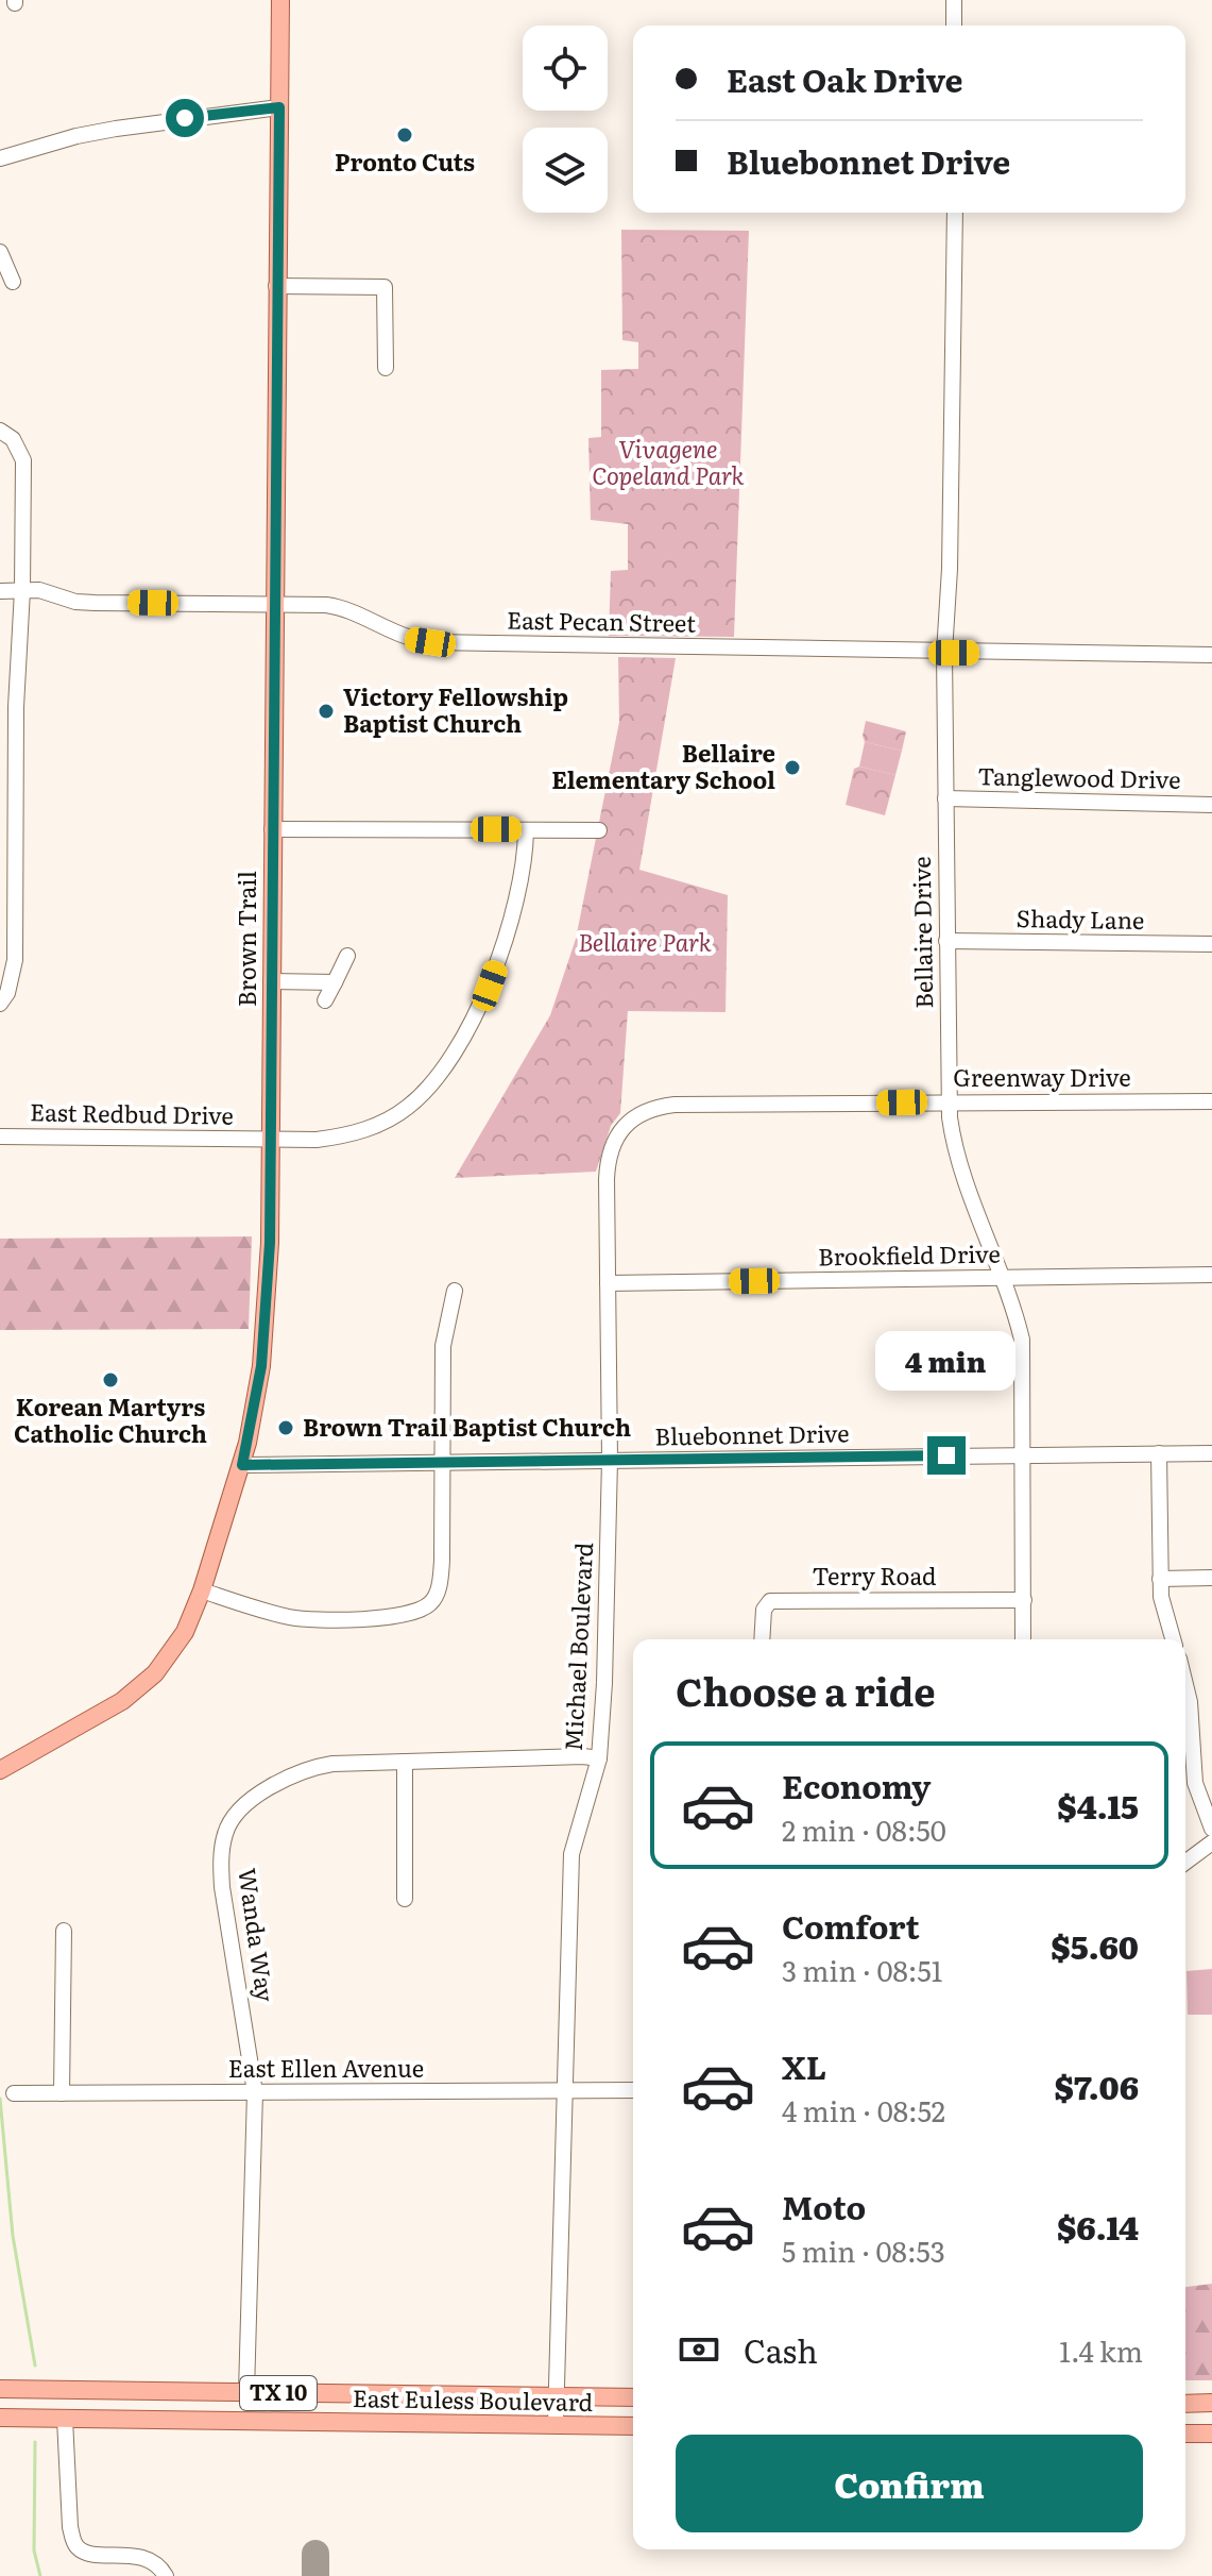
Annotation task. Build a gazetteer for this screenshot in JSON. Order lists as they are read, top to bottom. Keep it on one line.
{"streets":{"main road":["Brown Trail","TX 10","East Euless Boulevard"],"street":["East Pecan Street","Tanglewood Drive","Shady Lane","Bellaire Drive","Greenway Drive","East Redbud Drive","Brookfield Drive","Bluebonnet Drive","Terry Road","Michael Boulevard","Wanda Way","East Ellen Avenue"]},"crossings":[["East Pecan Street","Bellaire Drive"],["East Pecan Street","Brown Trail"],["Tanglewood Drive","Bellaire Drive"],["Shady Lane","Bellaire Drive"],["Bellaire Drive","Greenway Drive"],["Bellaire Drive","Brookfield Drive"],["Bellaire Drive","Bluebonnet Drive"],["Bellaire Drive","Terry Road"],["Brown Trail","East Redbud Drive"],["Brown Trail","Bluebonnet Drive"],["Greenway Drive","Michael Boulevard"],["Brookfield Drive","Michael Boulevard"],["Bluebonnet Drive","Michael Boulevard"],["Michael Boulevard","Wanda Way"],["Michael Boulevard","East Ellen Avenue"],["Michael Boulevard","East Euless Boulevard"],["Wanda Way","East Ellen Avenue"],["Wanda Way","East Euless Boulevard"]],"parks":["Vivagene Copeland Park","Bellaire Park"],"places":["Pronto Cuts","Victory Fellowship Baptist Church","Bellaire Elementary School","Korean Martyrs Catholic Church","Brown Trail Baptist Church"],"page":{"banner":["East Oak Drive","Bluebonnet Drive"],"bubble":"4 min","heading":"Choose a ride","list":[{"name":"Economy","note":"2 min · 08:50","value":"$4.15"},{"name":"Comfort","note":"3 min · 08:51","value":"$5.60"},{"name":"XL","note":"4 min · 08:52","value":"$7.06"},{"name":"Moto","note":"5 min · 08:53","value":"$6.14"}],"pay":["Cash","1.4 km"],"buttons":"Confirm"}}
